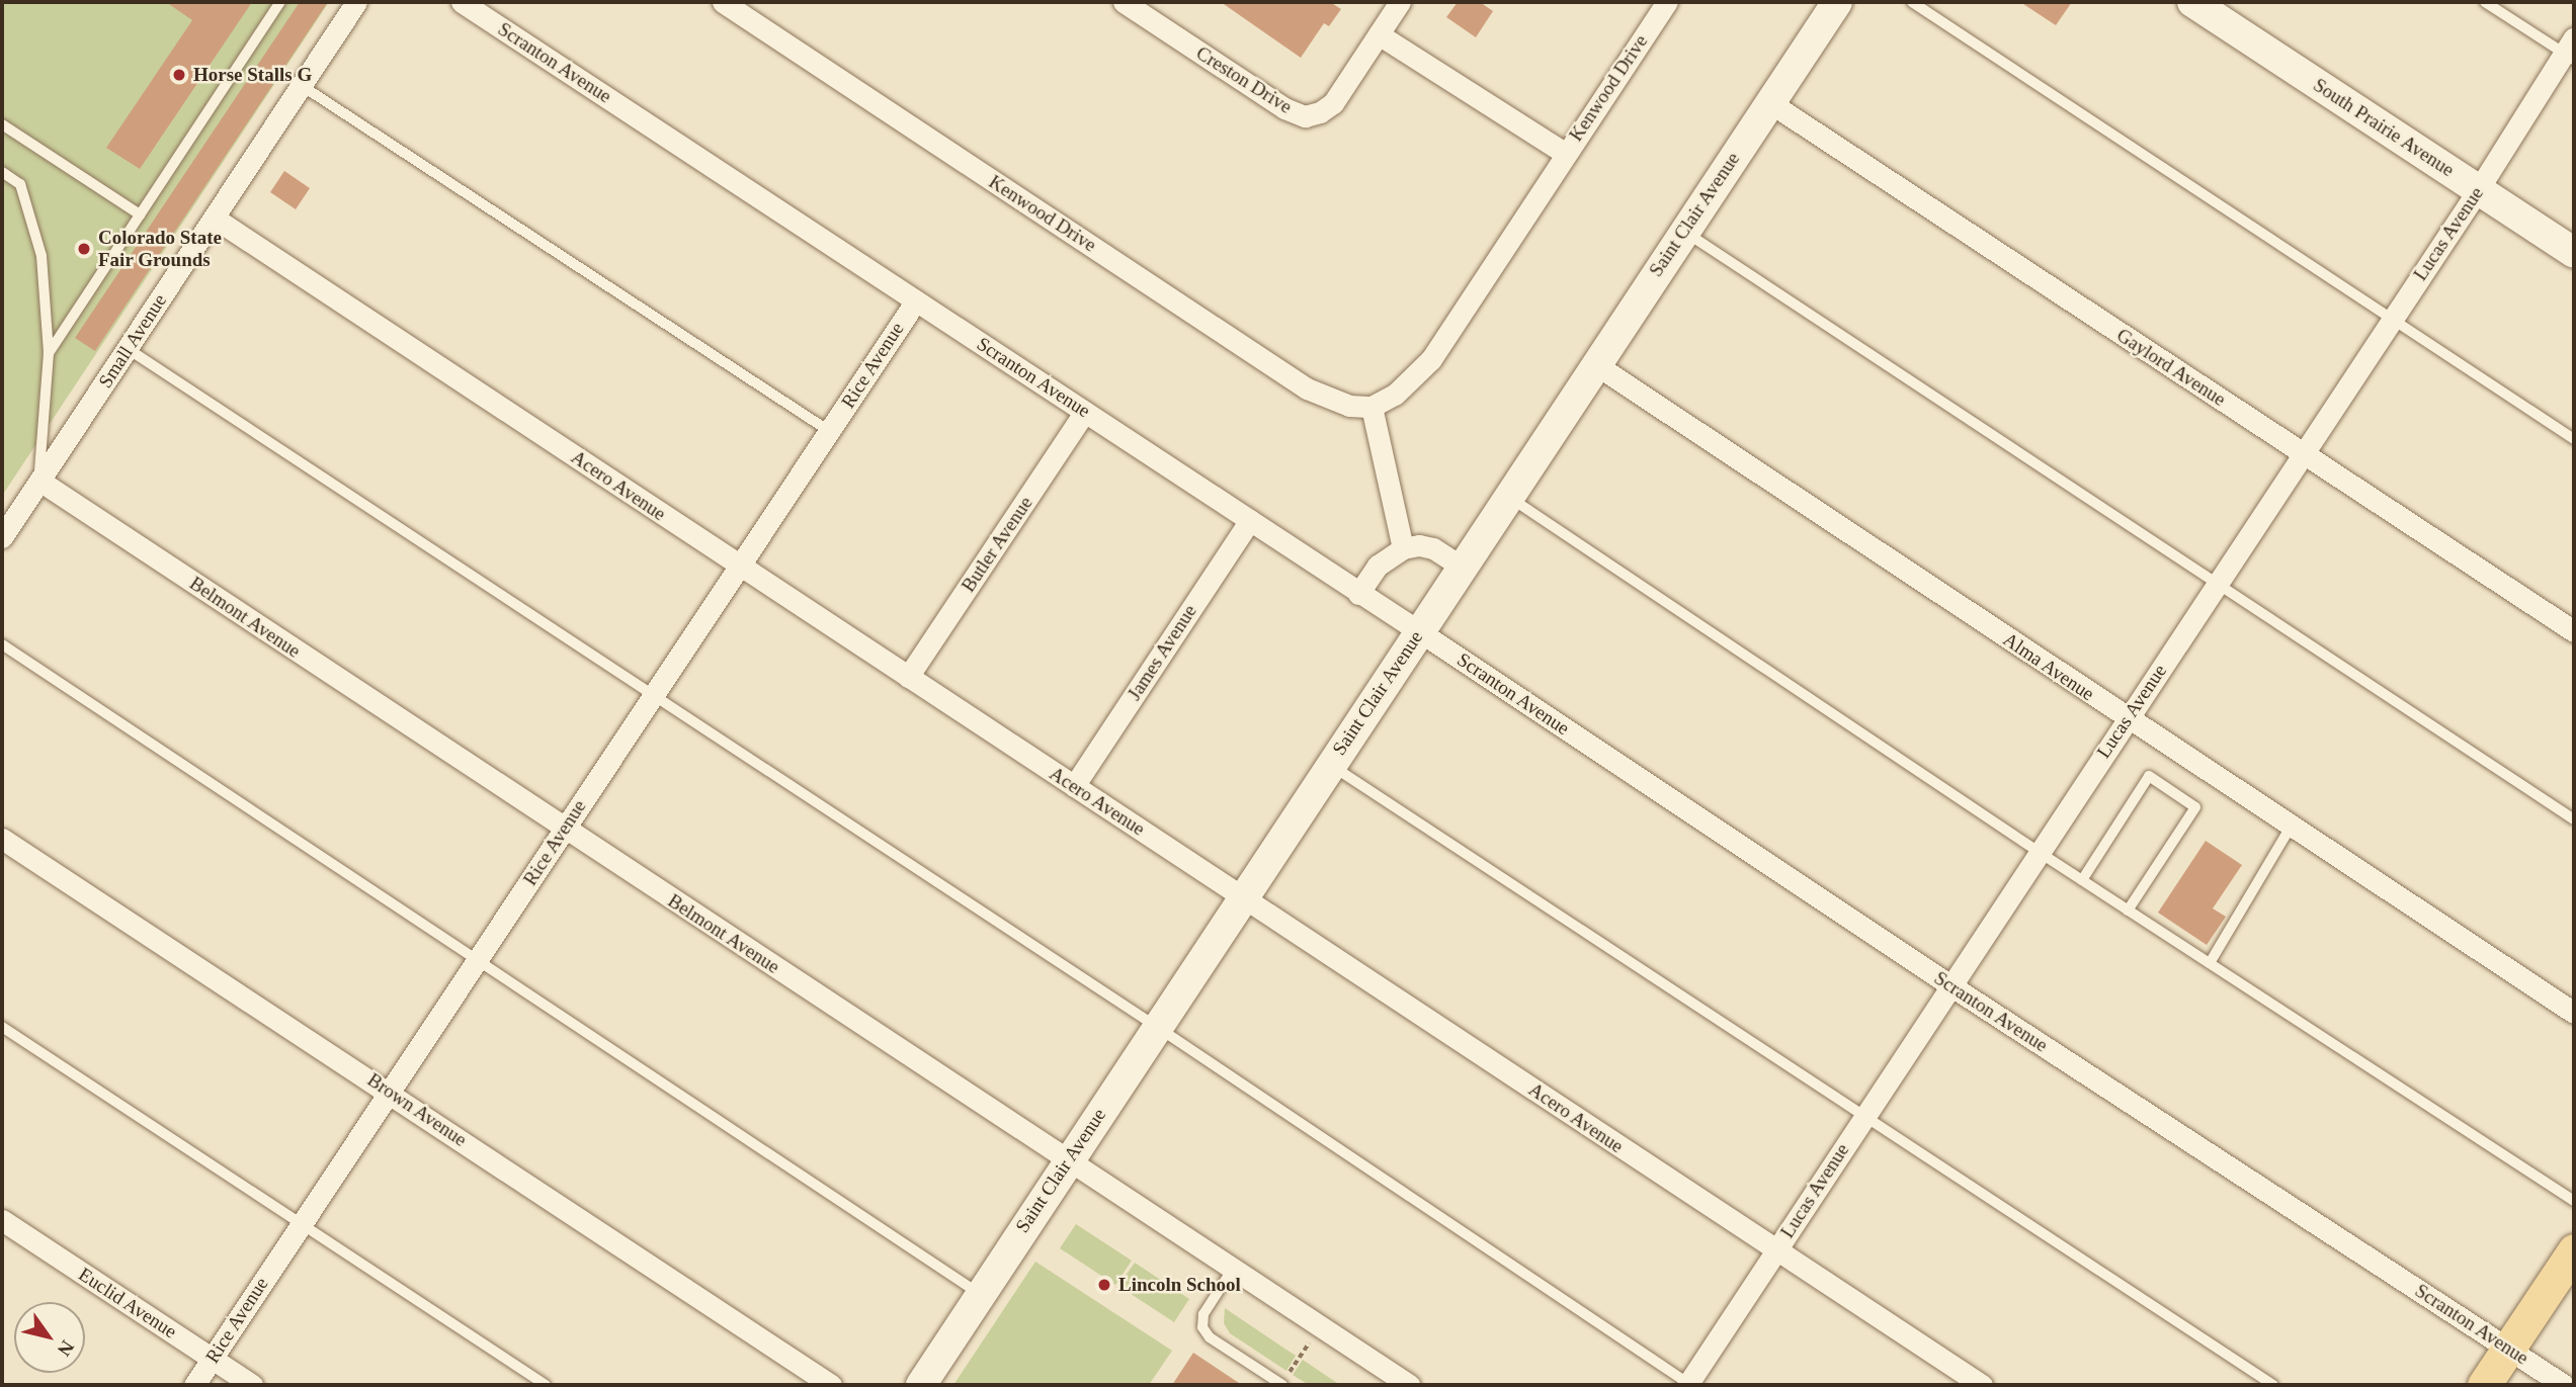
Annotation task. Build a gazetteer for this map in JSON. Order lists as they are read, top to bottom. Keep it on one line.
{"streets":{"street":["Scranton Avenue","Creston Drive","Kenwood Drive","South Prairie Avenue","Saint Clair Avenue","Lucas Avenue","Small Avenue","Rice Avenue","Gaylord Avenue","Acero Avenue","Butler Avenue","Belmont Avenue","James Avenue","Alma Avenue","Brown Avenue","Euclid Avenue"]},"crossings":[["Scranton Avenue","Saint Clair Avenue"],["Scranton Avenue","Lucas Avenue"],["Scranton Avenue","Rice Avenue"],["Scranton Avenue","Butler Avenue"],["Scranton Avenue","James Avenue"],["South Prairie Avenue","Lucas Avenue"],["Saint Clair Avenue","Gaylord Avenue"],["Saint Clair Avenue","Acero Avenue"],["Saint Clair Avenue","Belmont Avenue"],["Saint Clair Avenue","Alma Avenue"],["Lucas Avenue","Gaylord Avenue"],["Lucas Avenue","Acero Avenue"],["Lucas Avenue","Alma Avenue"],["Small Avenue","Acero Avenue"],["Small Avenue","Belmont Avenue"],["Rice Avenue","Acero Avenue"],["Rice Avenue","Belmont Avenue"],["Rice Avenue","Brown Avenue"],["Rice Avenue","Euclid Avenue"],["Acero Avenue","Butler Avenue"],["Acero Avenue","James Avenue"]],"places":["Horse Stalls G","Colorado State Fair Grounds","Lincoln School"],"north":"bottom right"}
